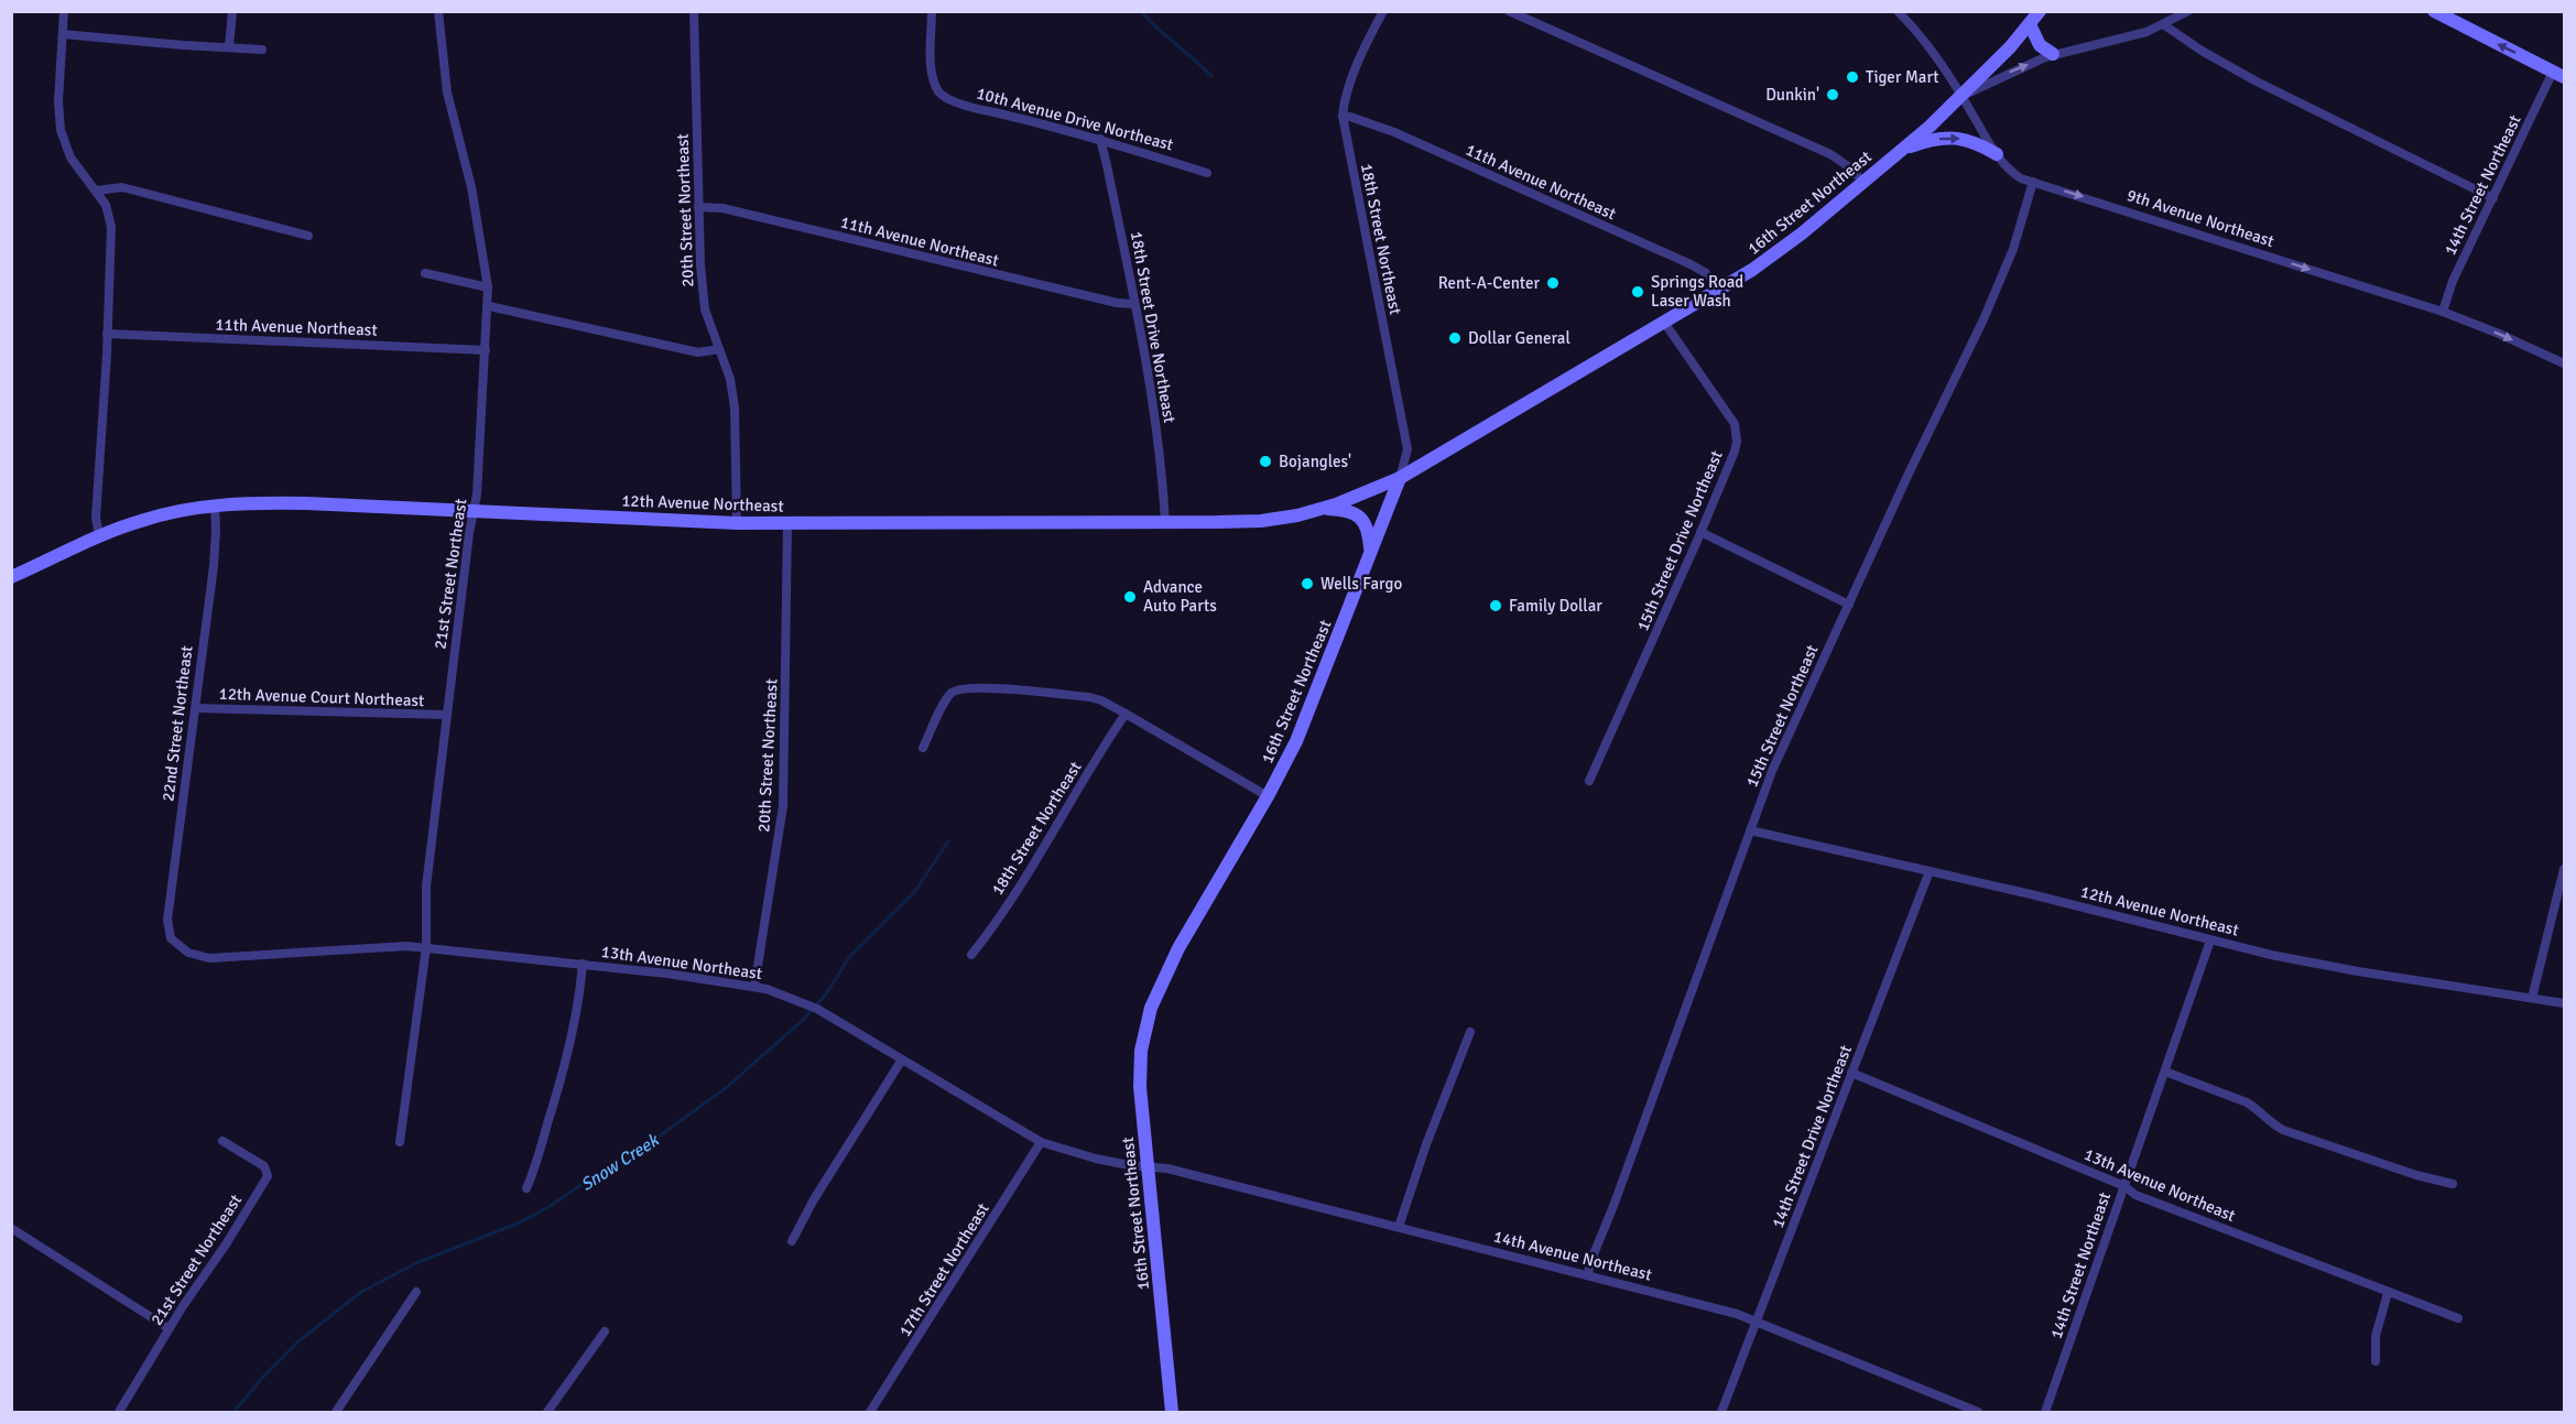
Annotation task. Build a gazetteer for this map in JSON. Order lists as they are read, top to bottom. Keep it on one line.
{"streets":{"main road":["16th Street Northeast","12th Avenue Northeast"],"street":["10th Avenue Drive Northeast","11th Avenue Northeast","14th Street Northeast","20th Street Northeast","9th Avenue Northeast","18th Street Northeast","18th Street Drive Northeast","15th Street Drive Northeast","21st Street Northeast","12th Avenue Court Northeast","15th Street Northeast","22nd Street Northeast","13th Avenue Northeast","14th Street Drive Northeast","14th Avenue Northeast","17th Street Northeast"]},"crossings":[["10th Avenue Drive Northeast","18th Street Drive Northeast"],["11th Avenue Northeast","16th Street Northeast"],["11th Avenue Northeast","20th Street Northeast"],["11th Avenue Northeast","18th Street Northeast"],["11th Avenue Northeast","18th Street Drive Northeast"],["11th Avenue Northeast","21st Street Northeast"],["14th Street Northeast","9th Avenue Northeast"],["14th Street Northeast","12th Avenue Northeast"],["14th Street Northeast","13th Avenue Northeast"],["16th Street Northeast","9th Avenue Northeast"],["16th Street Northeast","18th Street Northeast"],["16th Street Northeast","12th Avenue Northeast"],["16th Street Northeast","15th Street Drive Northeast"],["16th Street Northeast","13th Avenue Northeast"],["16th Street Northeast","14th Avenue Northeast"],["20th Street Northeast","12th Avenue Northeast"],["20th Street Northeast","13th Avenue Northeast"],["9th Avenue Northeast","15th Street Northeast"],["18th Street Northeast","12th Avenue Northeast"],["18th Street Drive Northeast","12th Avenue Northeast"],["12th Avenue Northeast","21st Street Northeast"],["12th Avenue Northeast","15th Street Northeast"],["12th Avenue Northeast","22nd Street Northeast"],["12th Avenue Northeast","14th Street Drive Northeast"],["21st Street Northeast","12th Avenue Court Northeast"],["21st Street Northeast","13th Avenue Northeast"],["12th Avenue Court Northeast","22nd Street Northeast"],["15th Street Northeast","14th Avenue Northeast"],["22nd Street Northeast","13th Avenue Northeast"],["13th Avenue Northeast","14th Street Drive Northeast"],["13th Avenue Northeast","14th Avenue Northeast"],["13th Avenue Northeast","17th Street Northeast"],["14th Street Drive Northeast","14th Avenue Northeast"]],"one_way":["9th Avenue Northeast"],"water":["Snow Creek"],"places":["Tiger Mart","Dunkin'","Rent-A-Center","Springs Road Laser Wash","Dollar General","Bojangles'","Wells Fargo","Advance Auto Parts","Family Dollar"]}
